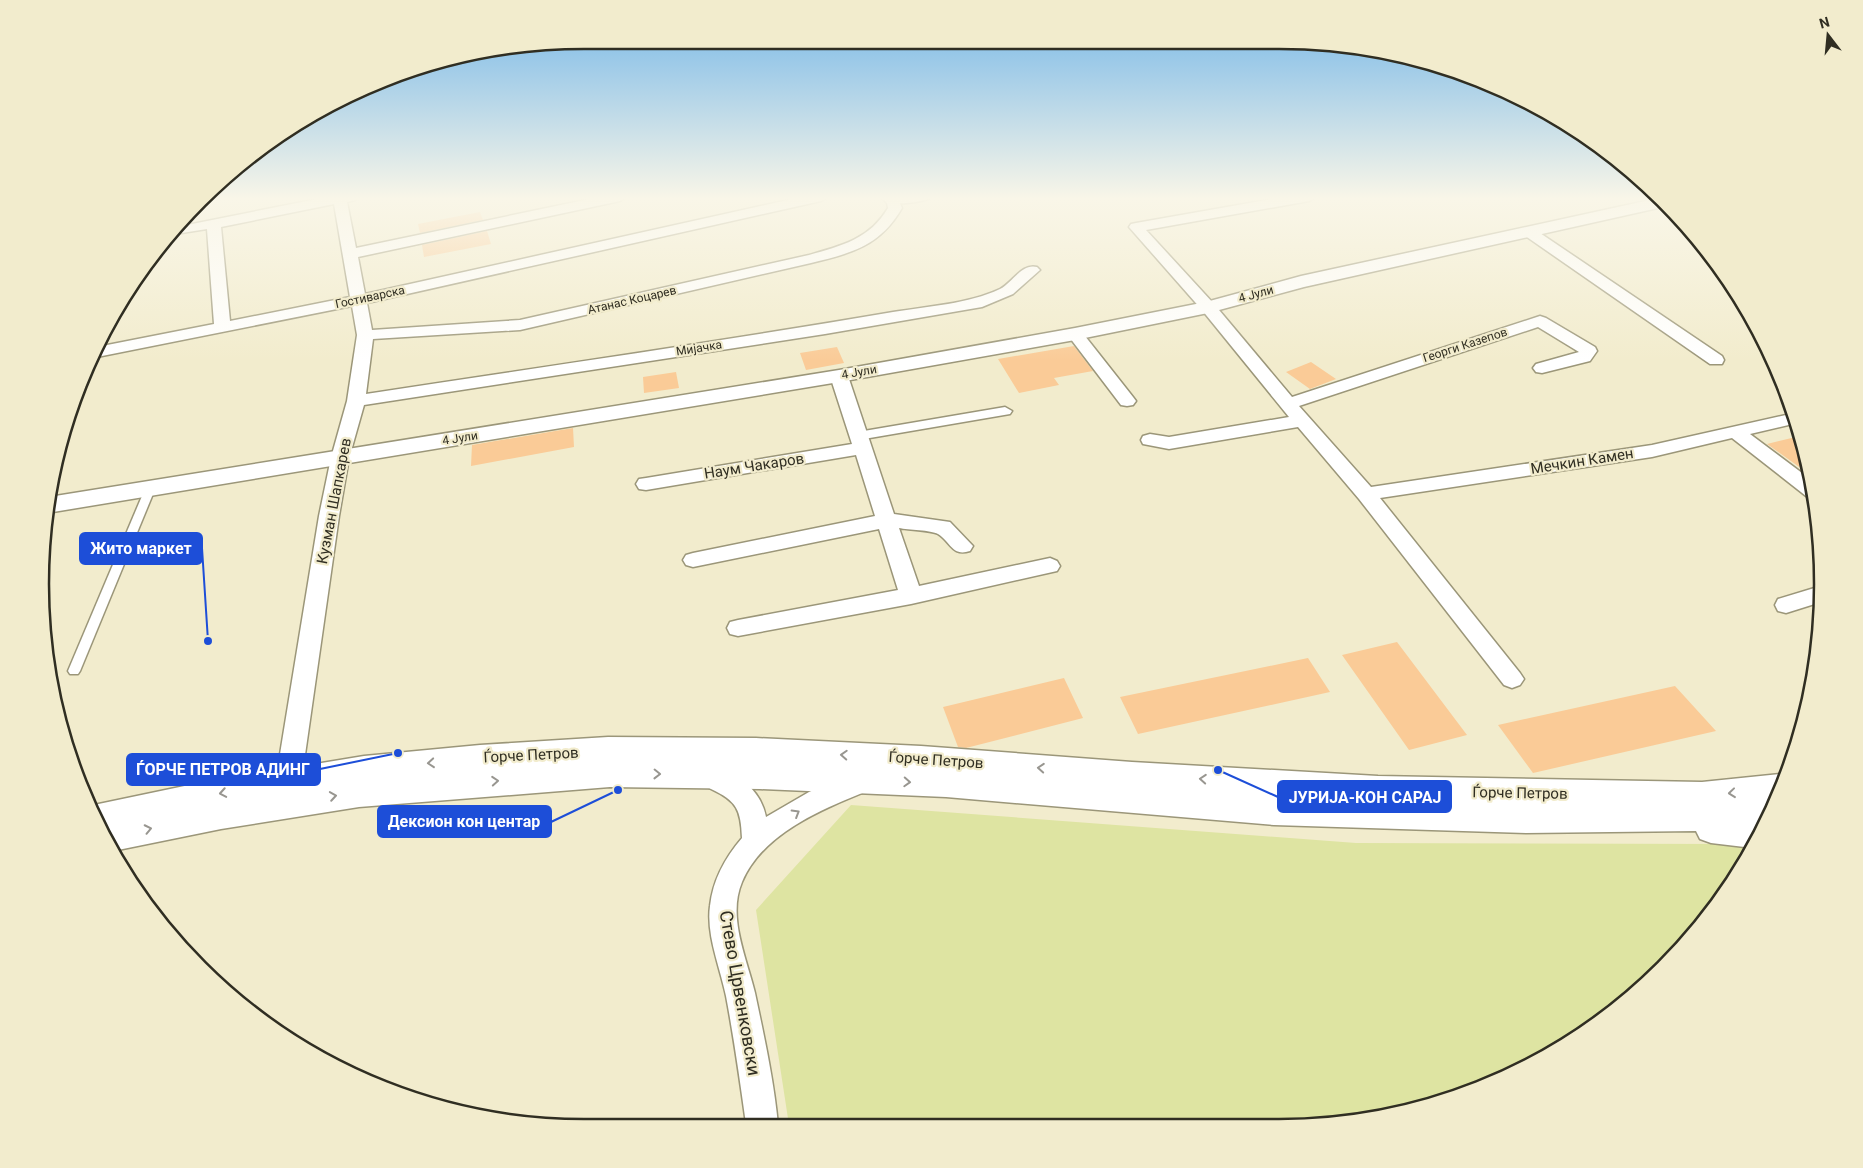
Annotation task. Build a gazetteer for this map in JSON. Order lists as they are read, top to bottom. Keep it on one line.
{"streets":{"street":["4 Јули","Гостиварска","Атанас Коцарев","Георги Казепов","Мијачка","Мечкин Камен","Наум Чакаров","Кузман Шапкарев","Ѓорче Петров","Стево Црвенковски"]},"crossings":[["4 Јули","Кузман Шапкарев"],["Гостиварска","Кузман Шапкарев"],["Атанас Коцарев","Кузман Шапкарев"],["Мијачка","Кузман Шапкарев"],["Кузман Шапкарев","Ѓорче Петров"],["Ѓорче Петров","Стево Црвенковски"]],"places":["Жито маркет","ЃОРЧЕ ПЕТРОВ АДИНГ","ЈУРИЈА-КОН САРАЈ","Дексион кон центар"],"north":"top"}
